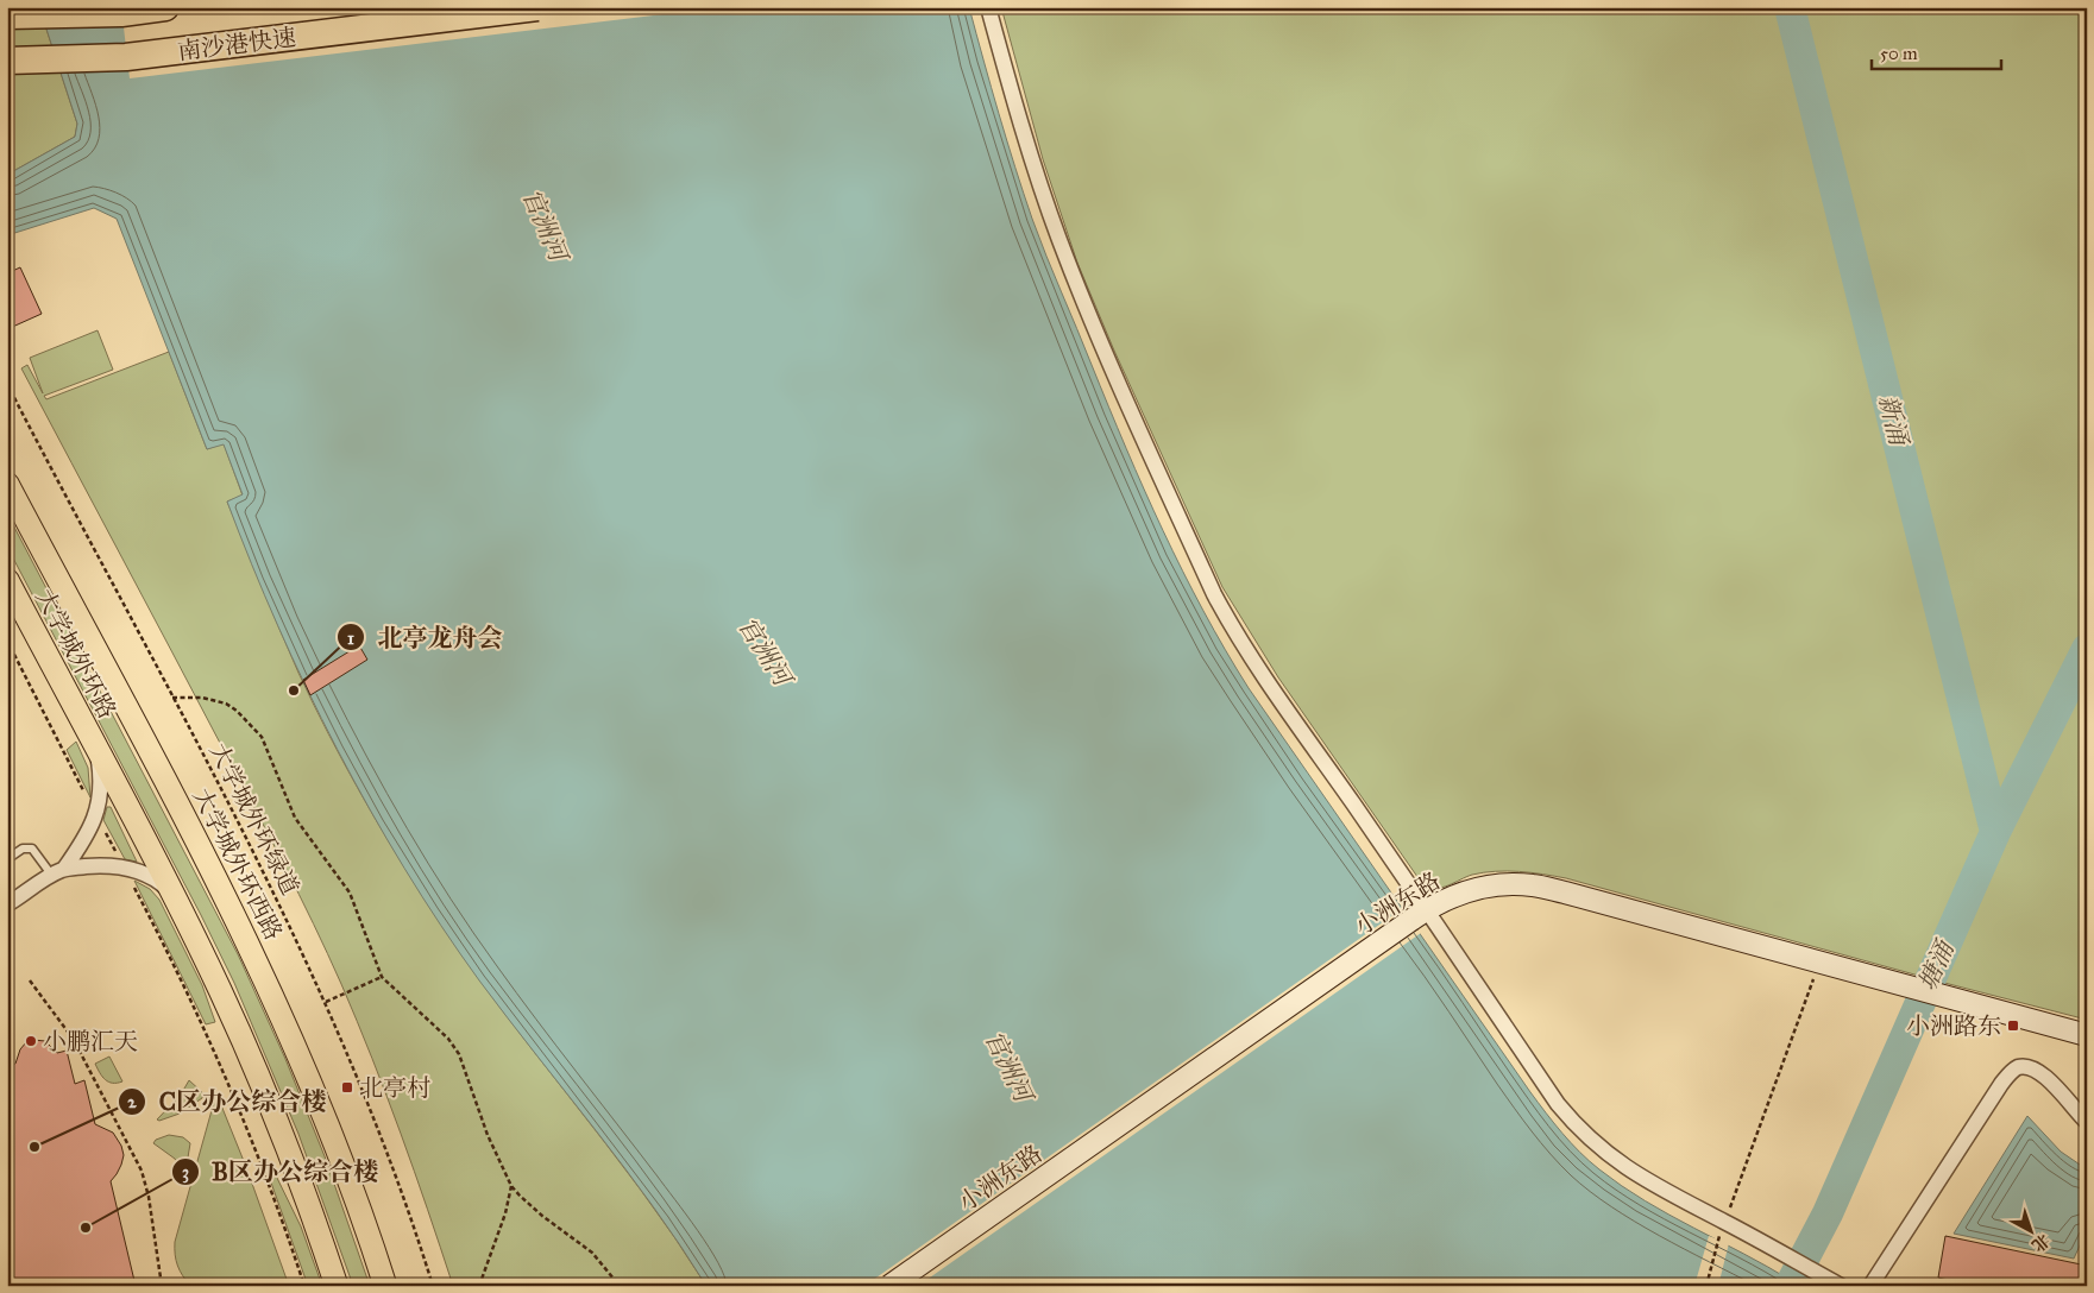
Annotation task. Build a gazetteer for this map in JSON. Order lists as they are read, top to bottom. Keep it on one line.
{"streets":{"highway":["南沙港快速"],"main road":["大学城外环路","大学城外环西路","小洲东路"],"path":["大学城外环绿道"]},"water":["官洲河","新涌","塘涌"],"places":{"other":["北亭龙舟会","小鹏汇天","C区办公综合楼","B区办公综合楼"],"transit":["小洲路东","北亭村"]},"scale_bar":"50 m","north":"bottom right"}
